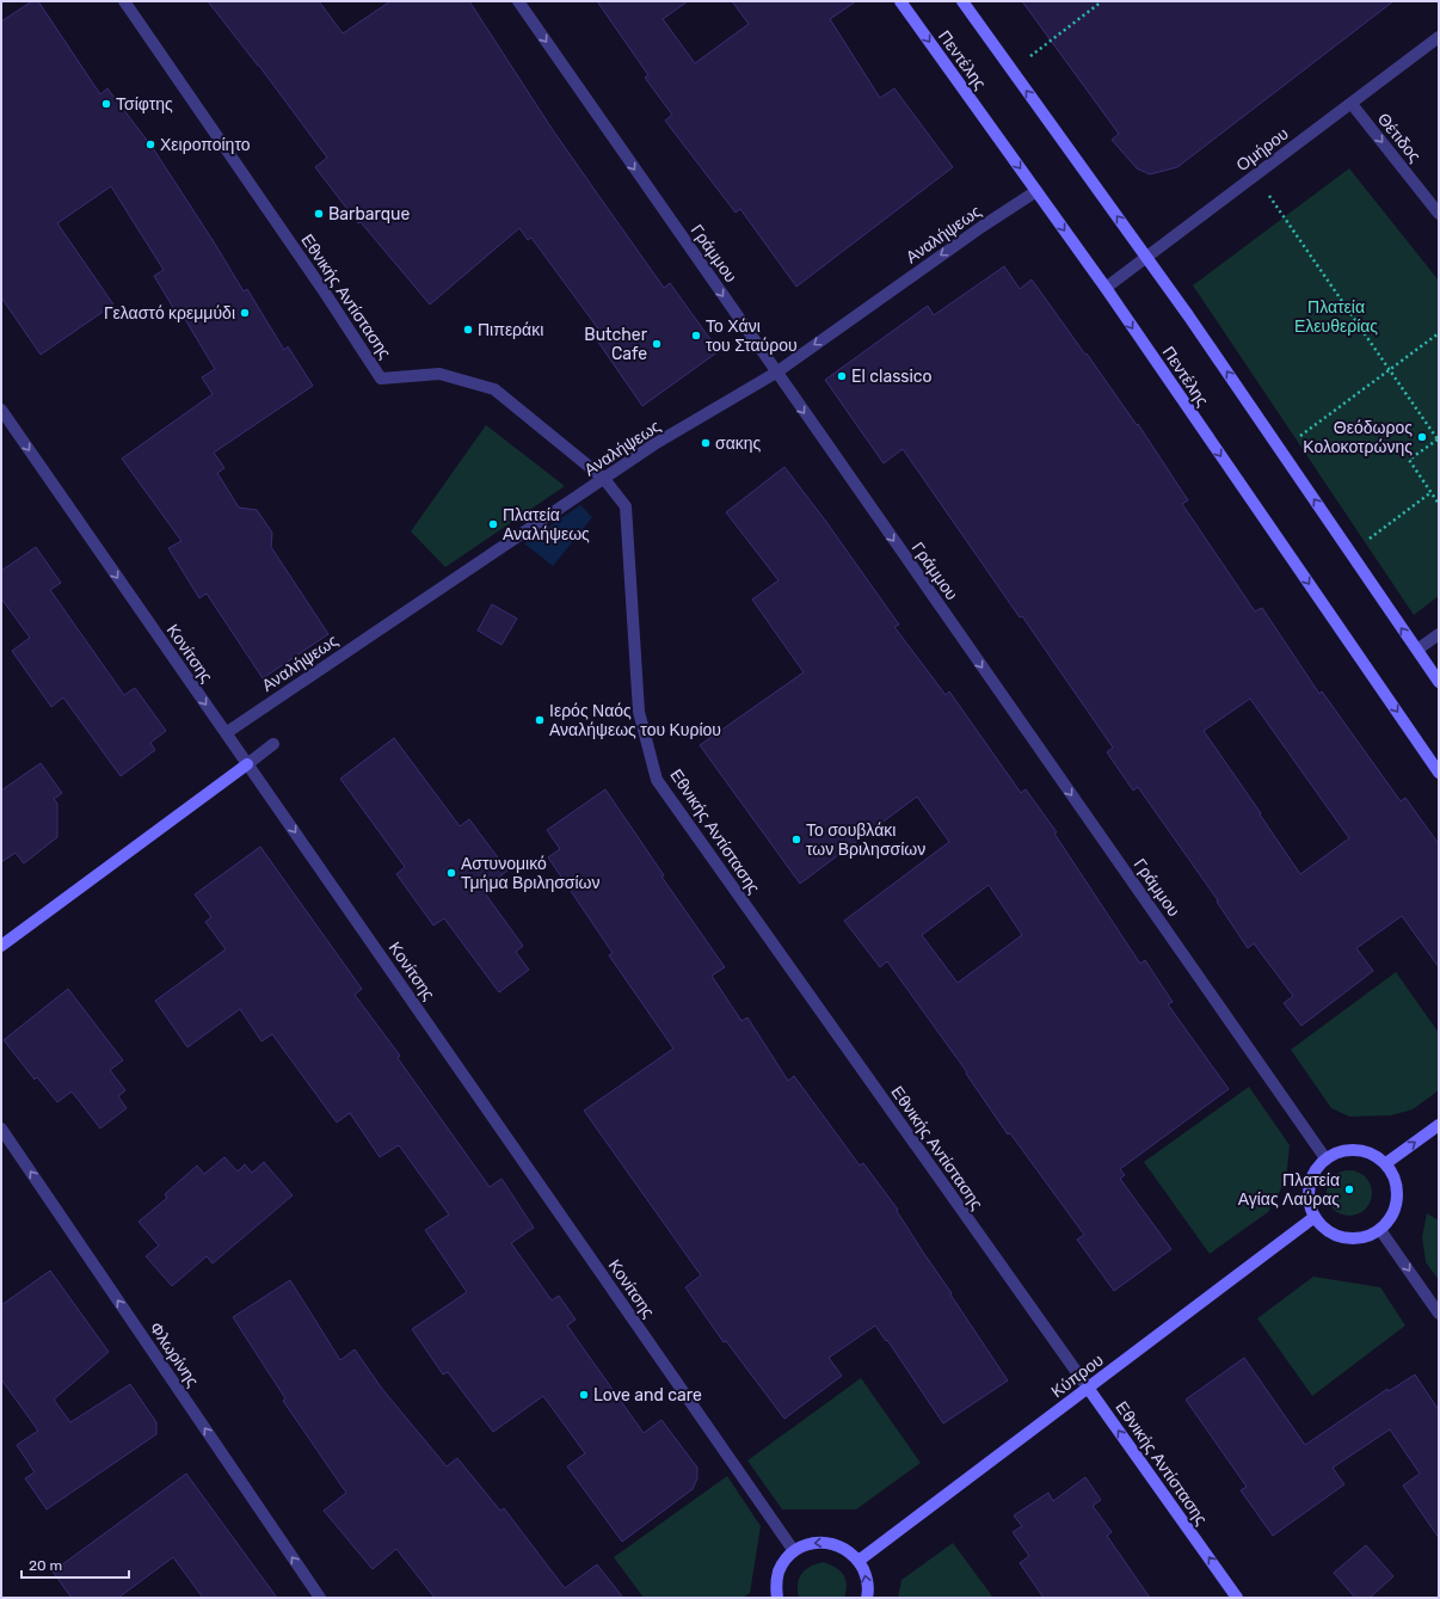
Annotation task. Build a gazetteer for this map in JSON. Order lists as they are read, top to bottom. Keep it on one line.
{"streets":{"main road":["Πεντέλης","Εθνικής Αντίστασης","Κύπρου"],"street":["Θέτιδος","Ομήρου","Αναλήψεως","Γράμμου","Κονίτσης","Φλωρίνης"]},"crossings":[["Πεντέλης","Ομήρου"],["Πεντέλης","Αναλήψεως"],["Θέτιδος","Ομήρου"],["Αναλήψεως","Γράμμου"],["Αναλήψεως","Εθνικής Αντίστασης"],["Αναλήψεως","Κονίτσης"],["Γράμμου","Κύπρου"],["Εθνικής Αντίστασης","Κύπρου"]],"one_way":["Θέτιδος","Γράμμου","Κονίτσης","Φλωρίνης"],"parks":["Πλατεία Ελευθερίας"],"places":["Τσίφτης","Χειροποίητο","Barbarque","Γελαστό κρεμμύδι","Πιπεράκι","Το Χάνι του Σταύρου","Butcher Cafe","El classico","Θεόδωρος Κολοκοτρώνης","σακης","Πλατεία Αναλήψεως","Ιερός Ναός Αναλήψεως του Κυρίου","Το σουβλάκι των Βριλησσίων","Αστυνομικό Τμήμα Βριλησσίων","Πλατεία Αγίας Λαύρας","Love and care"],"scale_bar":"20 m"}
